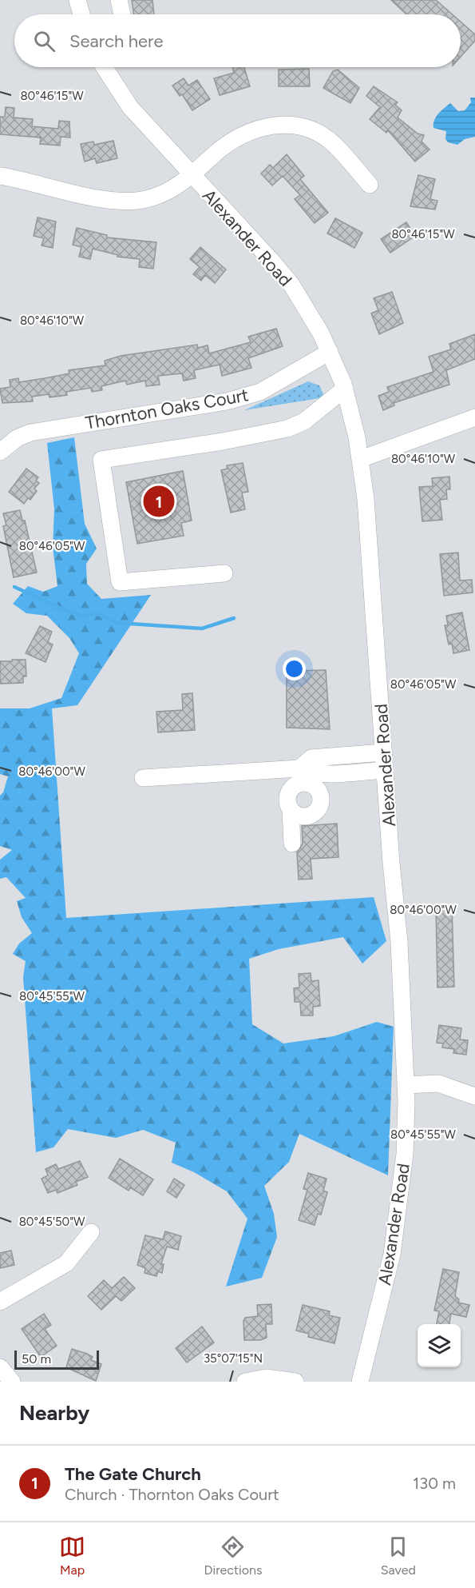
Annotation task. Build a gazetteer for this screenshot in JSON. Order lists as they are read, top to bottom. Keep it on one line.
{"streets":{"street":["Alexander Road","Thornton Oaks Court"]},"crossings":[["Alexander Road","Thornton Oaks Court"]],"scale_bar":"50 m","page":{"search":"Search here","pins":"1","scale":"50 m","heading":"Nearby","list":[{"mark":"1","name":"The Gate Church","note":"Church · Thornton Oaks Court","value":"130 m"}],"nav":["Map","Directions","Saved"]},"coordinates":["80°46'15\"W","80°46'10\"W","80°46'05\"W","80°46'00\"W","80°45'55\"W","80°45'50\"W","35°07'15\"N"]}
